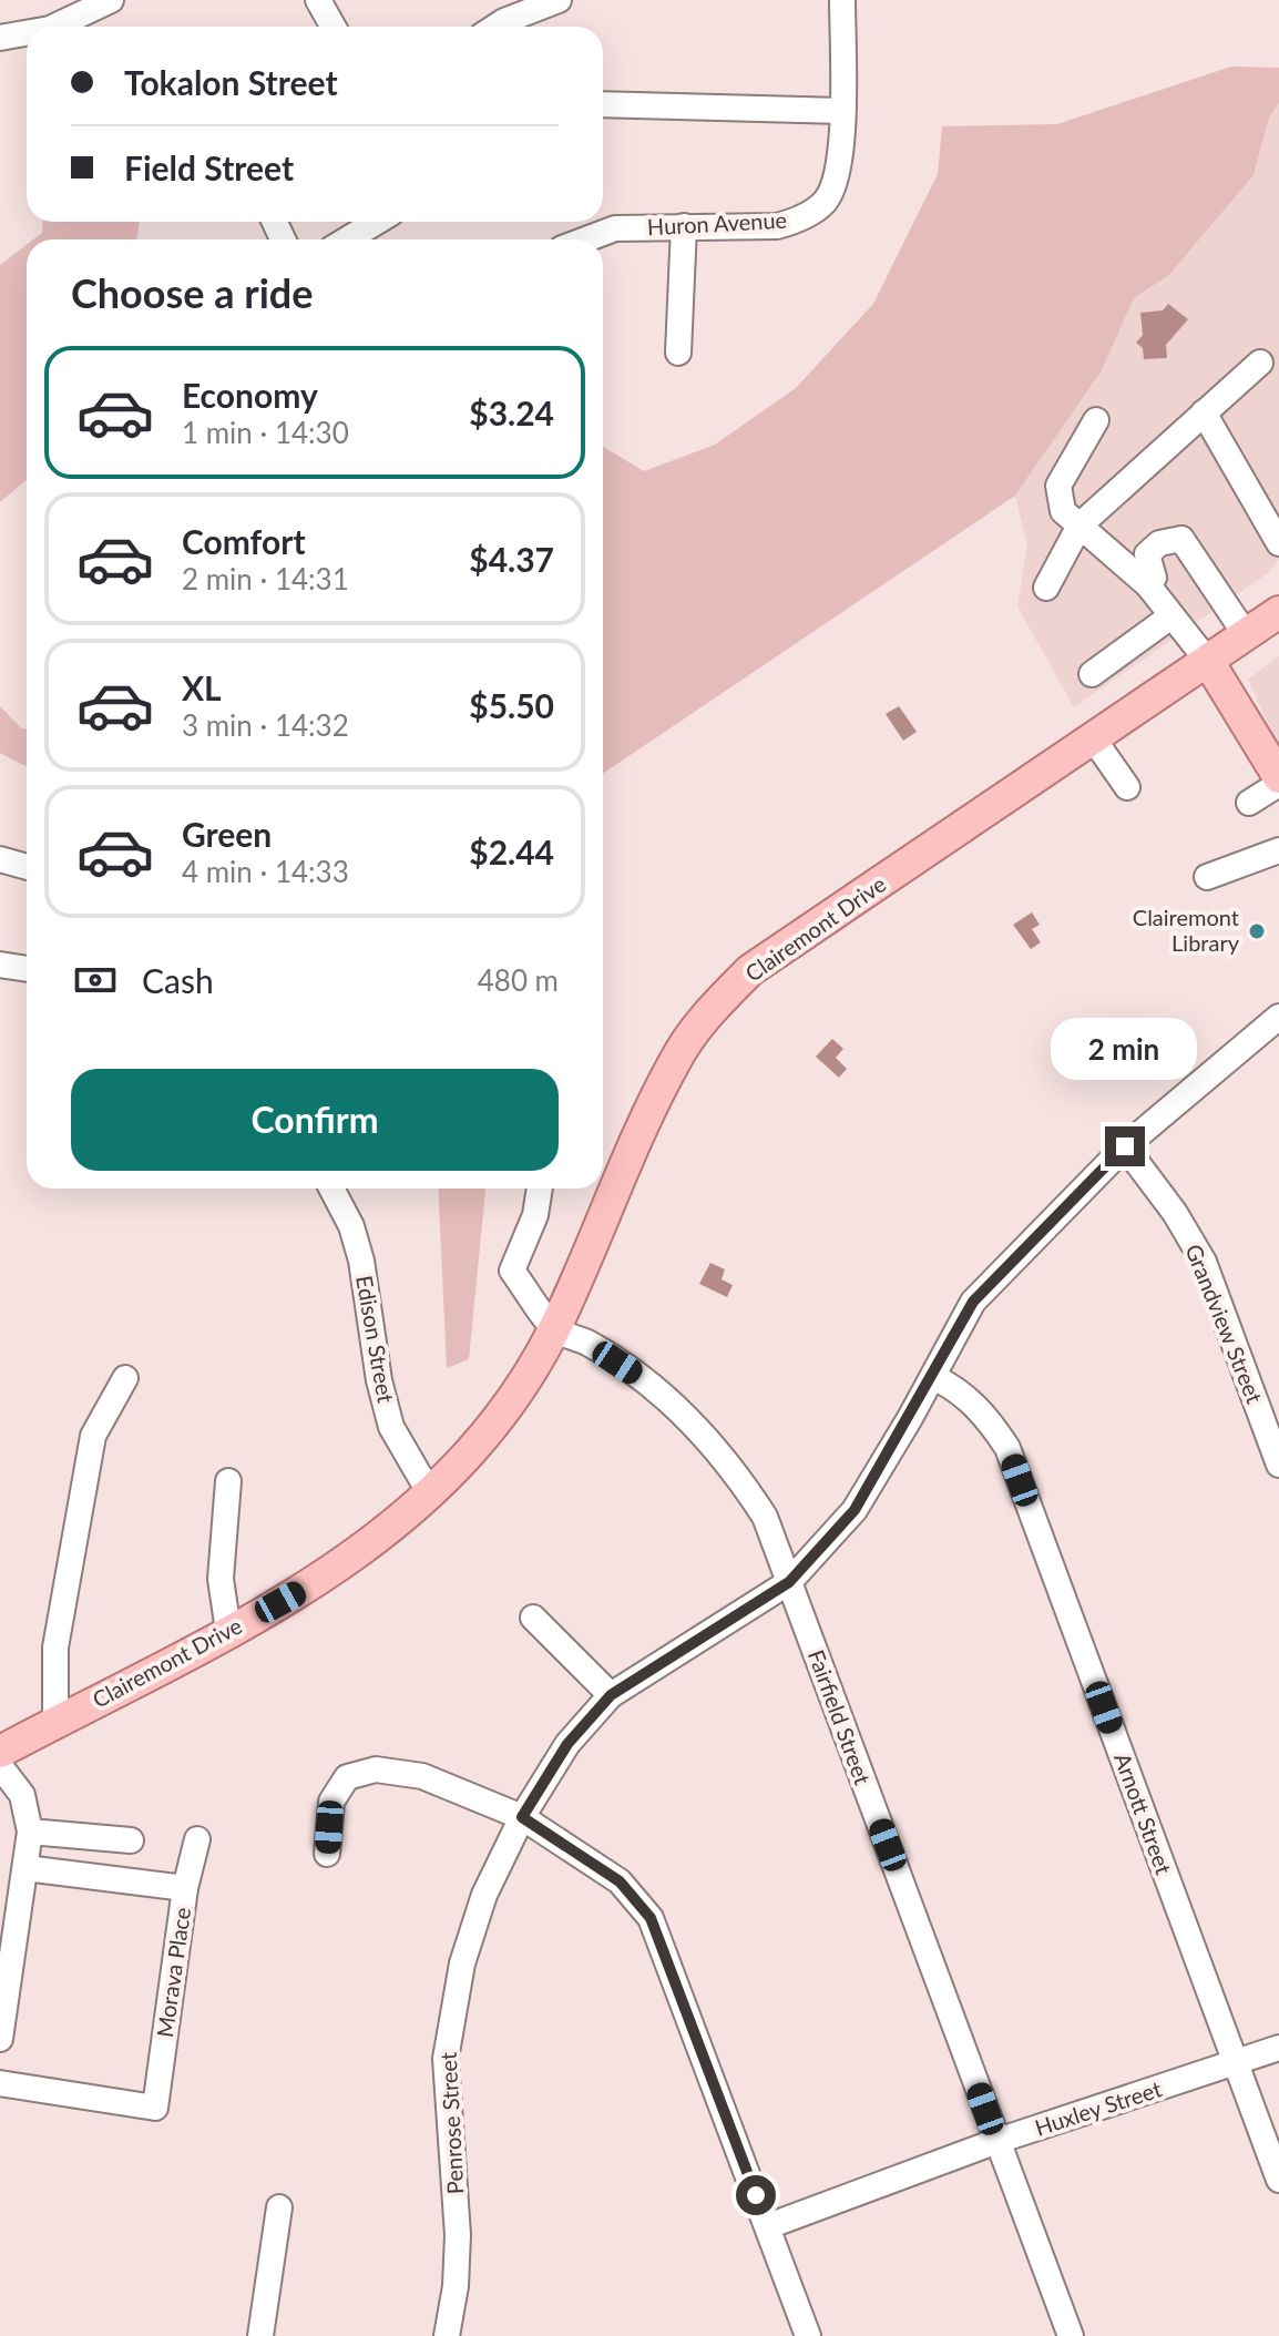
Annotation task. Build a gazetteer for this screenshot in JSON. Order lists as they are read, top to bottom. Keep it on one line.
{"streets":{"main road":["Clairemont Drive"],"street":["Huron Avenue","Grandview Street","Edison Street","Fairfield Street","Arnott Street","Morava Place","Huxley Street","Penrose Street"]},"crossings":[["Clairemont Drive","Edison Street"],["Clairemont Drive","Fairfield Street"],["Grandview Street","Penrose Street"],["Fairfield Street","Huxley Street"],["Fairfield Street","Penrose Street"],["Arnott Street","Huxley Street"],["Arnott Street","Penrose Street"]],"places":["Clairemont Library"],"page":{"banner":["Tokalon Street","Field Street"],"heading":"Choose a ride","list":[{"name":"Economy","note":"1 min · 14:30","value":"$3.24"},{"name":"Comfort","note":"2 min · 14:31","value":"$4.37"},{"name":"XL","note":"3 min · 14:32","value":"$5.50"},{"name":"Green","note":"4 min · 14:33","value":"$2.44"}],"pay":["Cash","480 m"],"bubble":"2 min","buttons":"Confirm"}}
